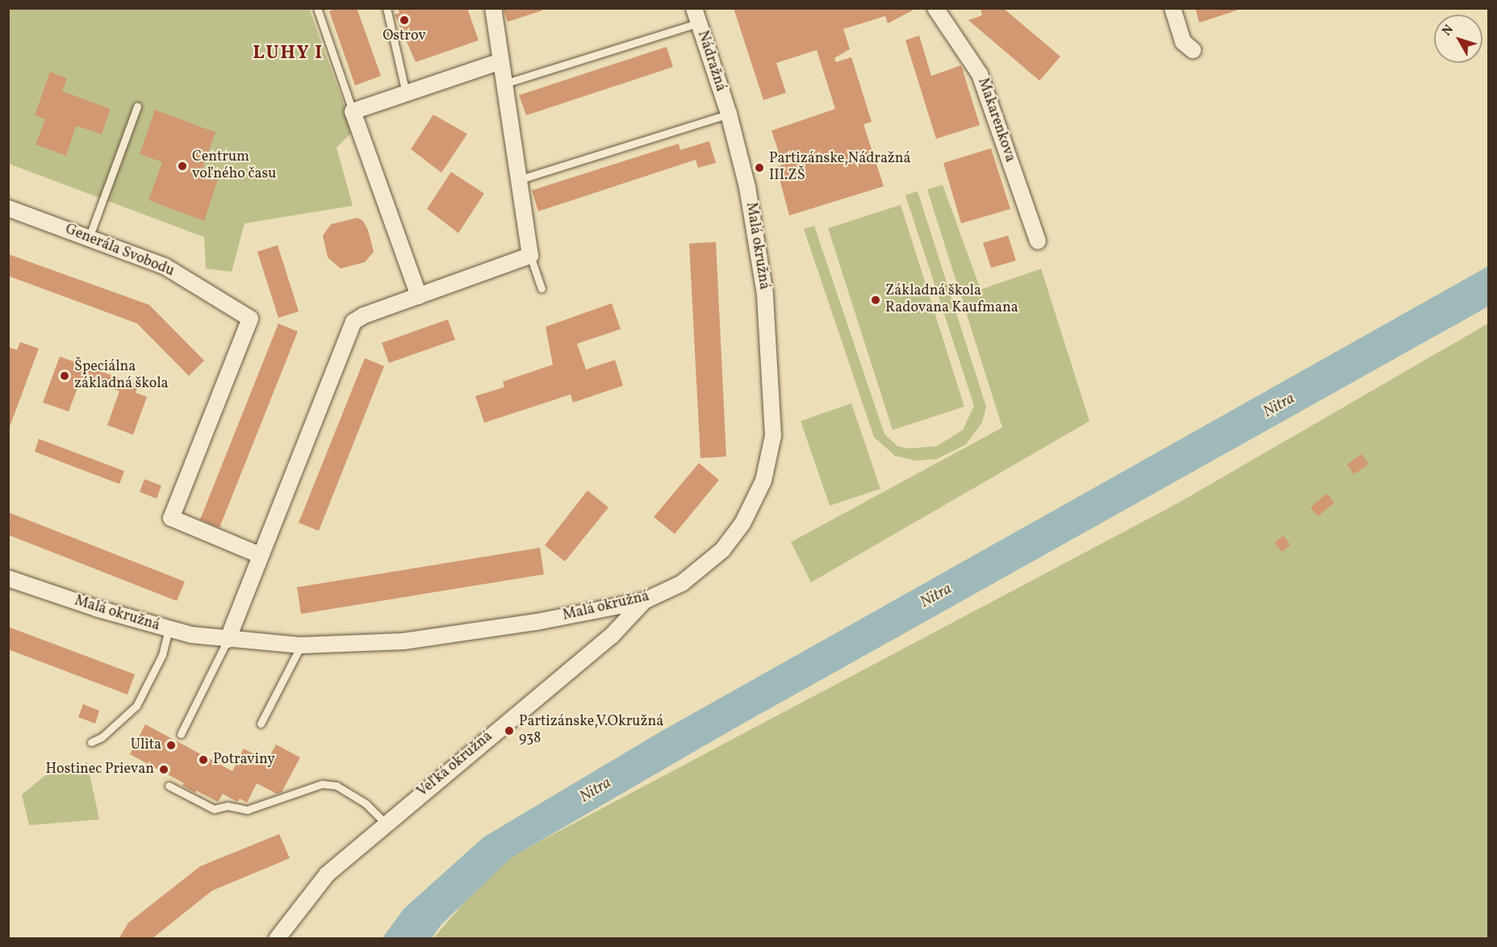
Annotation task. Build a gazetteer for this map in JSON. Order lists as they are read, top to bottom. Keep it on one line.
{"streets":{"street":["Nádražná","Makarenkova","Malá okružná","Generála Svobodu","Veľká okružná"]},"crossings":[["Nádražná","Malá okružná"],["Malá okružná","Veľká okružná"]],"districts":["LUHY I"],"water":["Nitra"],"places":["Ostrov","Centrum voľného času","Partizánske,Nádražná III.ZŠ","Základná škola Radovana Kaufmana","Špeciálna základná škola","Partizánske,V.Okružná 938","Ulita","Potraviny","Hostinec Prievan"],"north":"top left"}
